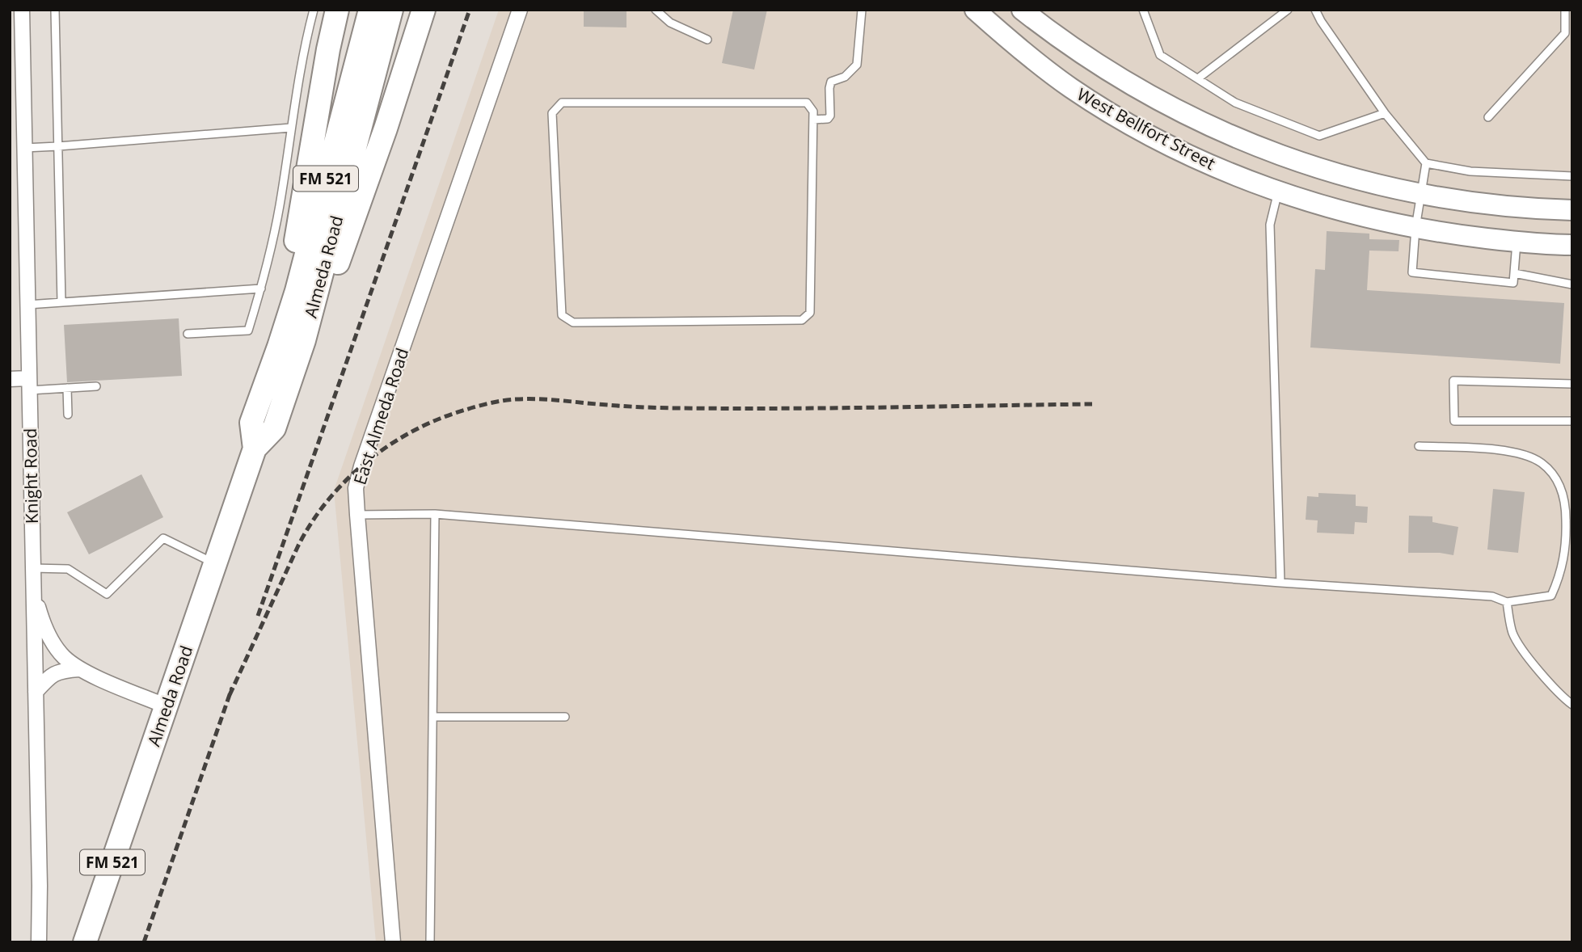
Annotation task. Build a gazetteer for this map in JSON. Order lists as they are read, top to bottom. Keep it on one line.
{"streets":{"main road":["West Bellfort Street","FM 521","Almeda Road"],"street":["East Almeda Road","Knight Road"]}}
